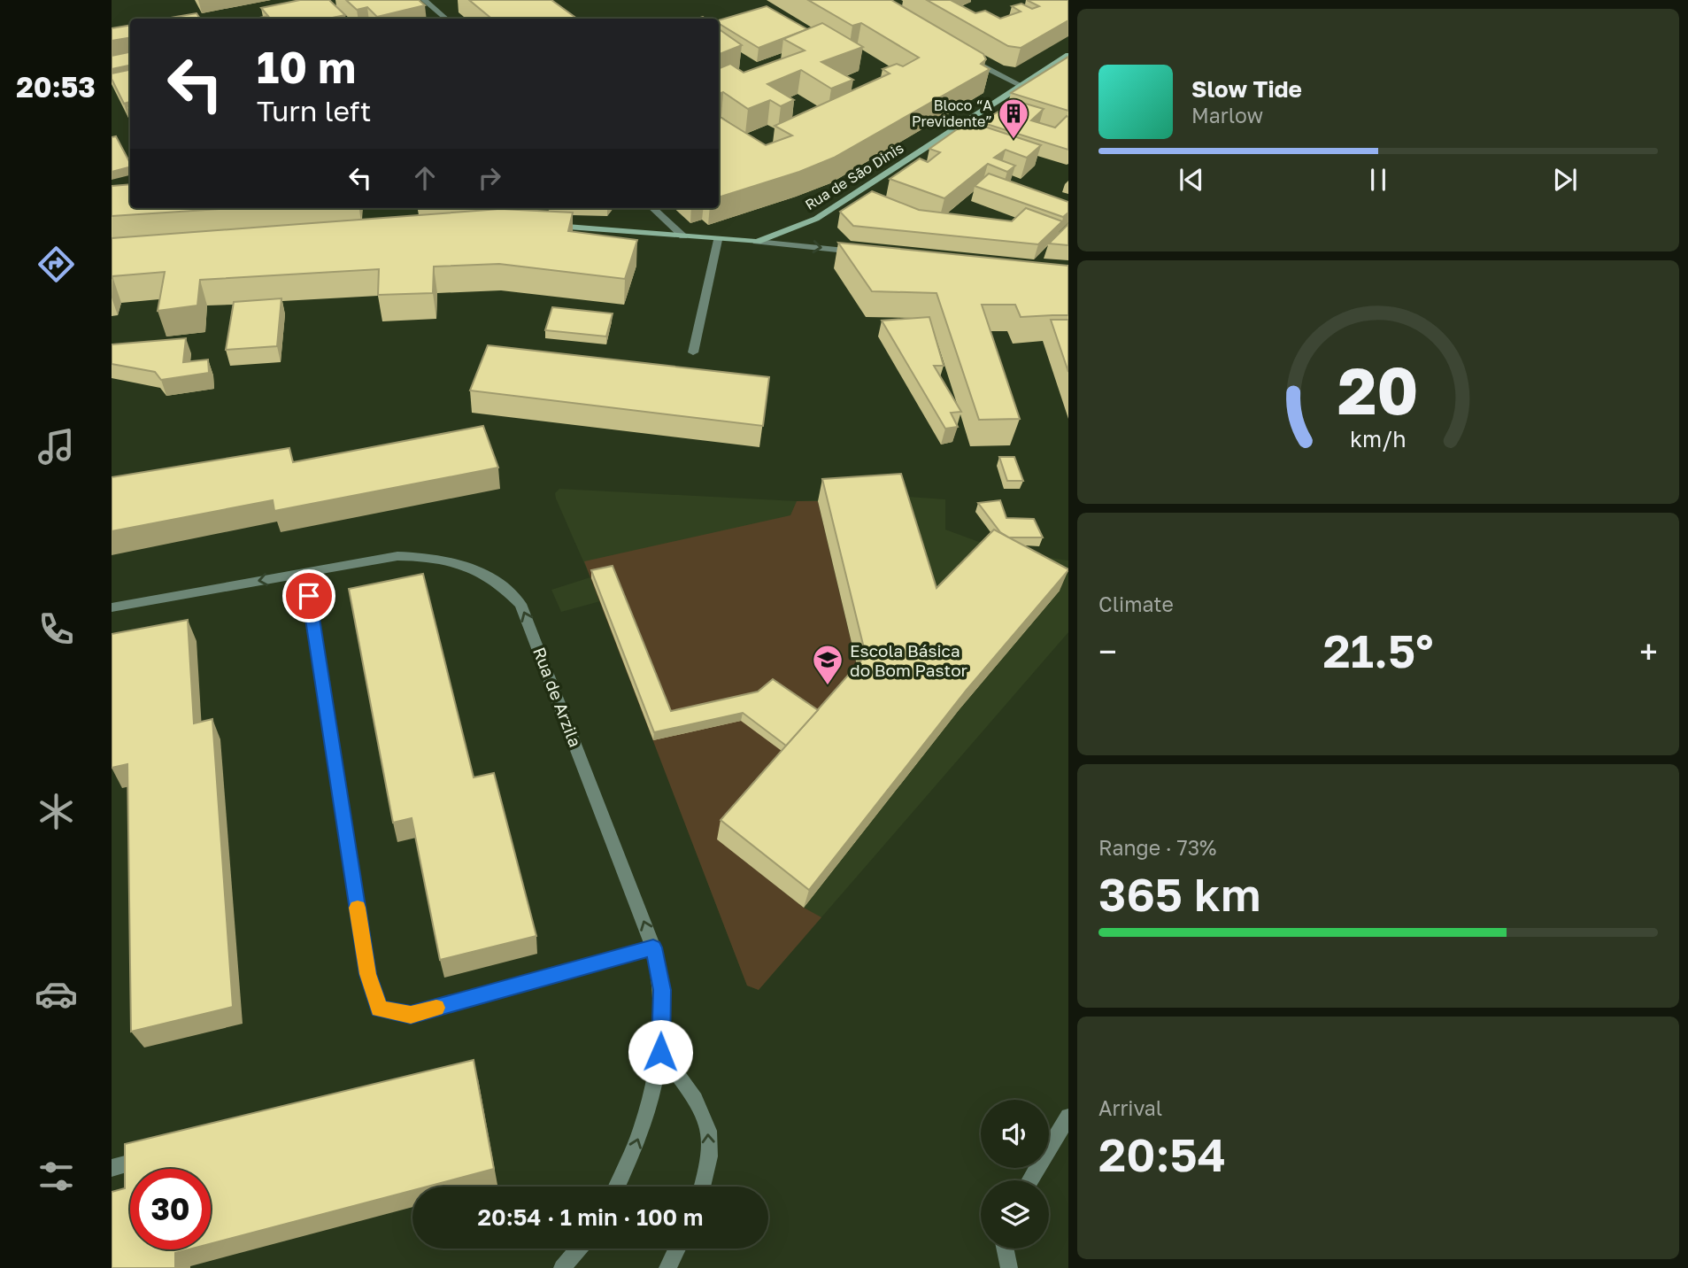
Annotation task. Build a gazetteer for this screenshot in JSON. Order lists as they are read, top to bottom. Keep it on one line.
{"streets":{"street":["Rua de São Dinis","Rua de Arzila"]},"places":{"building":["Bloco “A Previdente”"],"school or university":["Escola Básica do Bom Pastor"]},"page":{"tabs":"20:53","turn":["10 m","Turn left"],"song":["Slow Tide","Marlow"],"tile":["Climate",["Range · 73%","365 km"],["Arrival","20:54"]],"heat":["−","21.5°","+"],"limit":"30","trip":"20:54 · 1 min · 100 m","gauge":["20","km/h"]}}
